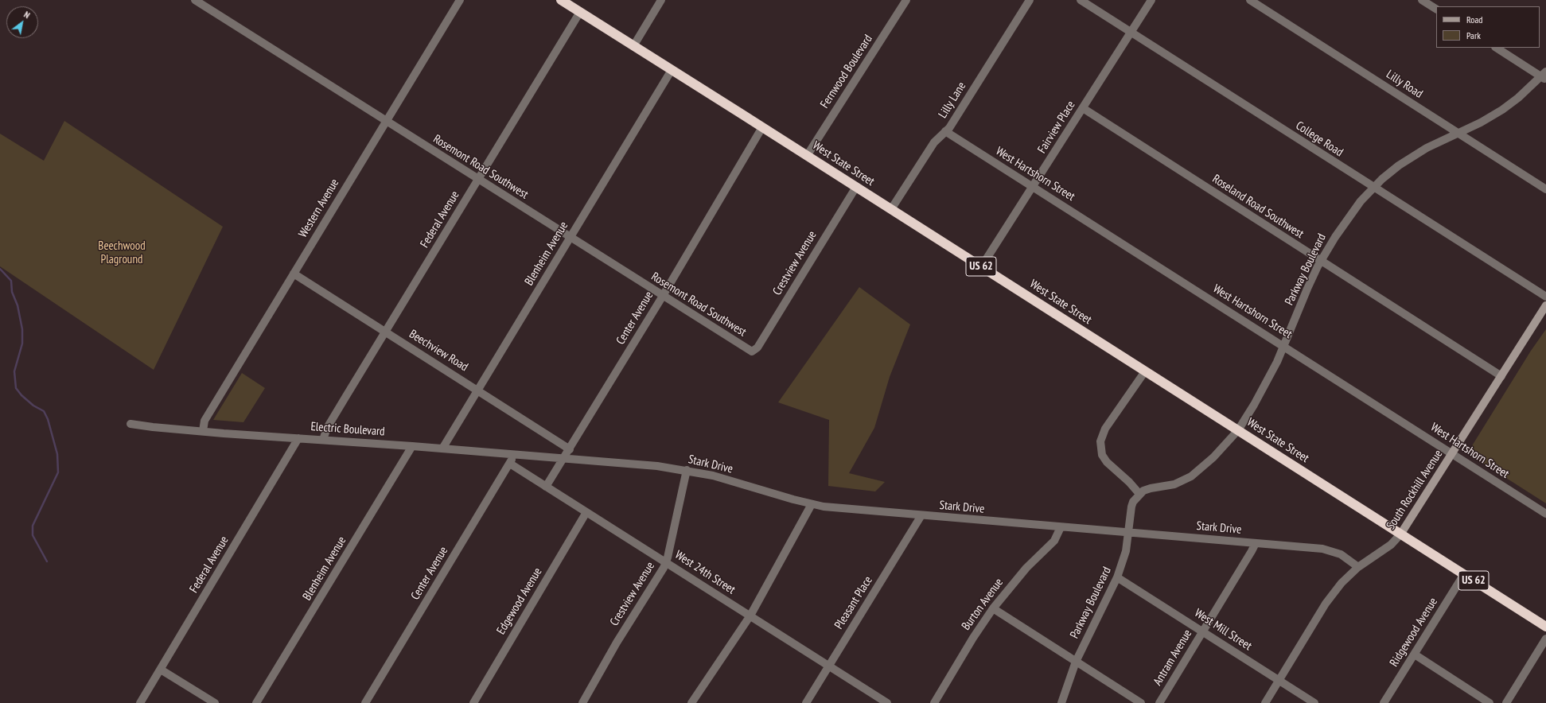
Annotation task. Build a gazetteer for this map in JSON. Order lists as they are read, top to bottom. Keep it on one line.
{"streets":{"highway":["West State Street","US 62"],"street":["Fernwood Boulevard","Lilly Road","Lilly Lane","Fairview Place","College Road","Rosemont Road Southwest","West Hartshorn Street","Roseland Road Southwest","Western Avenue","Federal Avenue","Blenheim Avenue","Crestview Avenue","Parkway Boulevard","Center Avenue","Beechview Road","Electric Boulevard","Stark Drive","South Rockhill Avenue","West 24th Street","Edgewood Avenue","Pleasant Place","Burton Avenue","West Mill Street","Ridgewood Avenue","Antram Avenue"]},"crossings":[["Fernwood Boulevard","West State Street"],["Lilly Road","Parkway Boulevard"],["Lilly Lane","West State Street"],["Lilly Lane","West Hartshorn Street"],["Fairview Place","College Road"],["Fairview Place","West State Street"],["Fairview Place","West Hartshorn Street"],["Fairview Place","Roseland Road Southwest"],["College Road","Parkway Boulevard"],["West State Street","Federal Avenue"],["West State Street","Blenheim Avenue"],["West State Street","Crestview Avenue"],["West State Street","Parkway Boulevard"],["West State Street","Center Avenue"],["West State Street","South Rockhill Avenue"],["West State Street","Ridgewood Avenue"],["Rosemont Road Southwest","Western Avenue"],["Rosemont Road Southwest","Federal Avenue"],["Rosemont Road Southwest","Blenheim Avenue"],["Rosemont Road Southwest","Crestview Avenue"],["Rosemont Road Southwest","Center Avenue"],["West Hartshorn Street","Parkway Boulevard"],["West Hartshorn Street","South Rockhill Avenue"],["Roseland Road Southwest","Parkway Boulevard"],["Roseland Road Southwest","South Rockhill Avenue"],["Western Avenue","Beechview Road"],["Western Avenue","Electric Boulevard"],["Federal Avenue","Beechview Road"],["Federal Avenue","Electric Boulevard"],["Blenheim Avenue","Beechview Road"],["Blenheim Avenue","Electric Boulevard"],["Crestview Avenue","Stark Drive"],["Crestview Avenue","West 24th Street"],["Parkway Boulevard","Stark Drive"],["Parkway Boulevard","West Mill Street"],["Center Avenue","Beechview Road"],["Center Avenue","Electric Boulevard"],["Center Avenue","Stark Drive"],["Center Avenue","West 24th Street"],["Electric Boulevard","Stark Drive"],["Stark Drive","South Rockhill Avenue"],["Stark Drive","Pleasant Place"],["Stark Drive","Burton Avenue"],["Stark Drive","Antram Avenue"],["South Rockhill Avenue","West Mill Street"],["West 24th Street","Edgewood Avenue"],["West 24th Street","Pleasant Place"],["West Mill Street","Antram Avenue"]],"parks":["Beechwood Plaground"],"legend":["Road","Park"],"north":"top right"}
